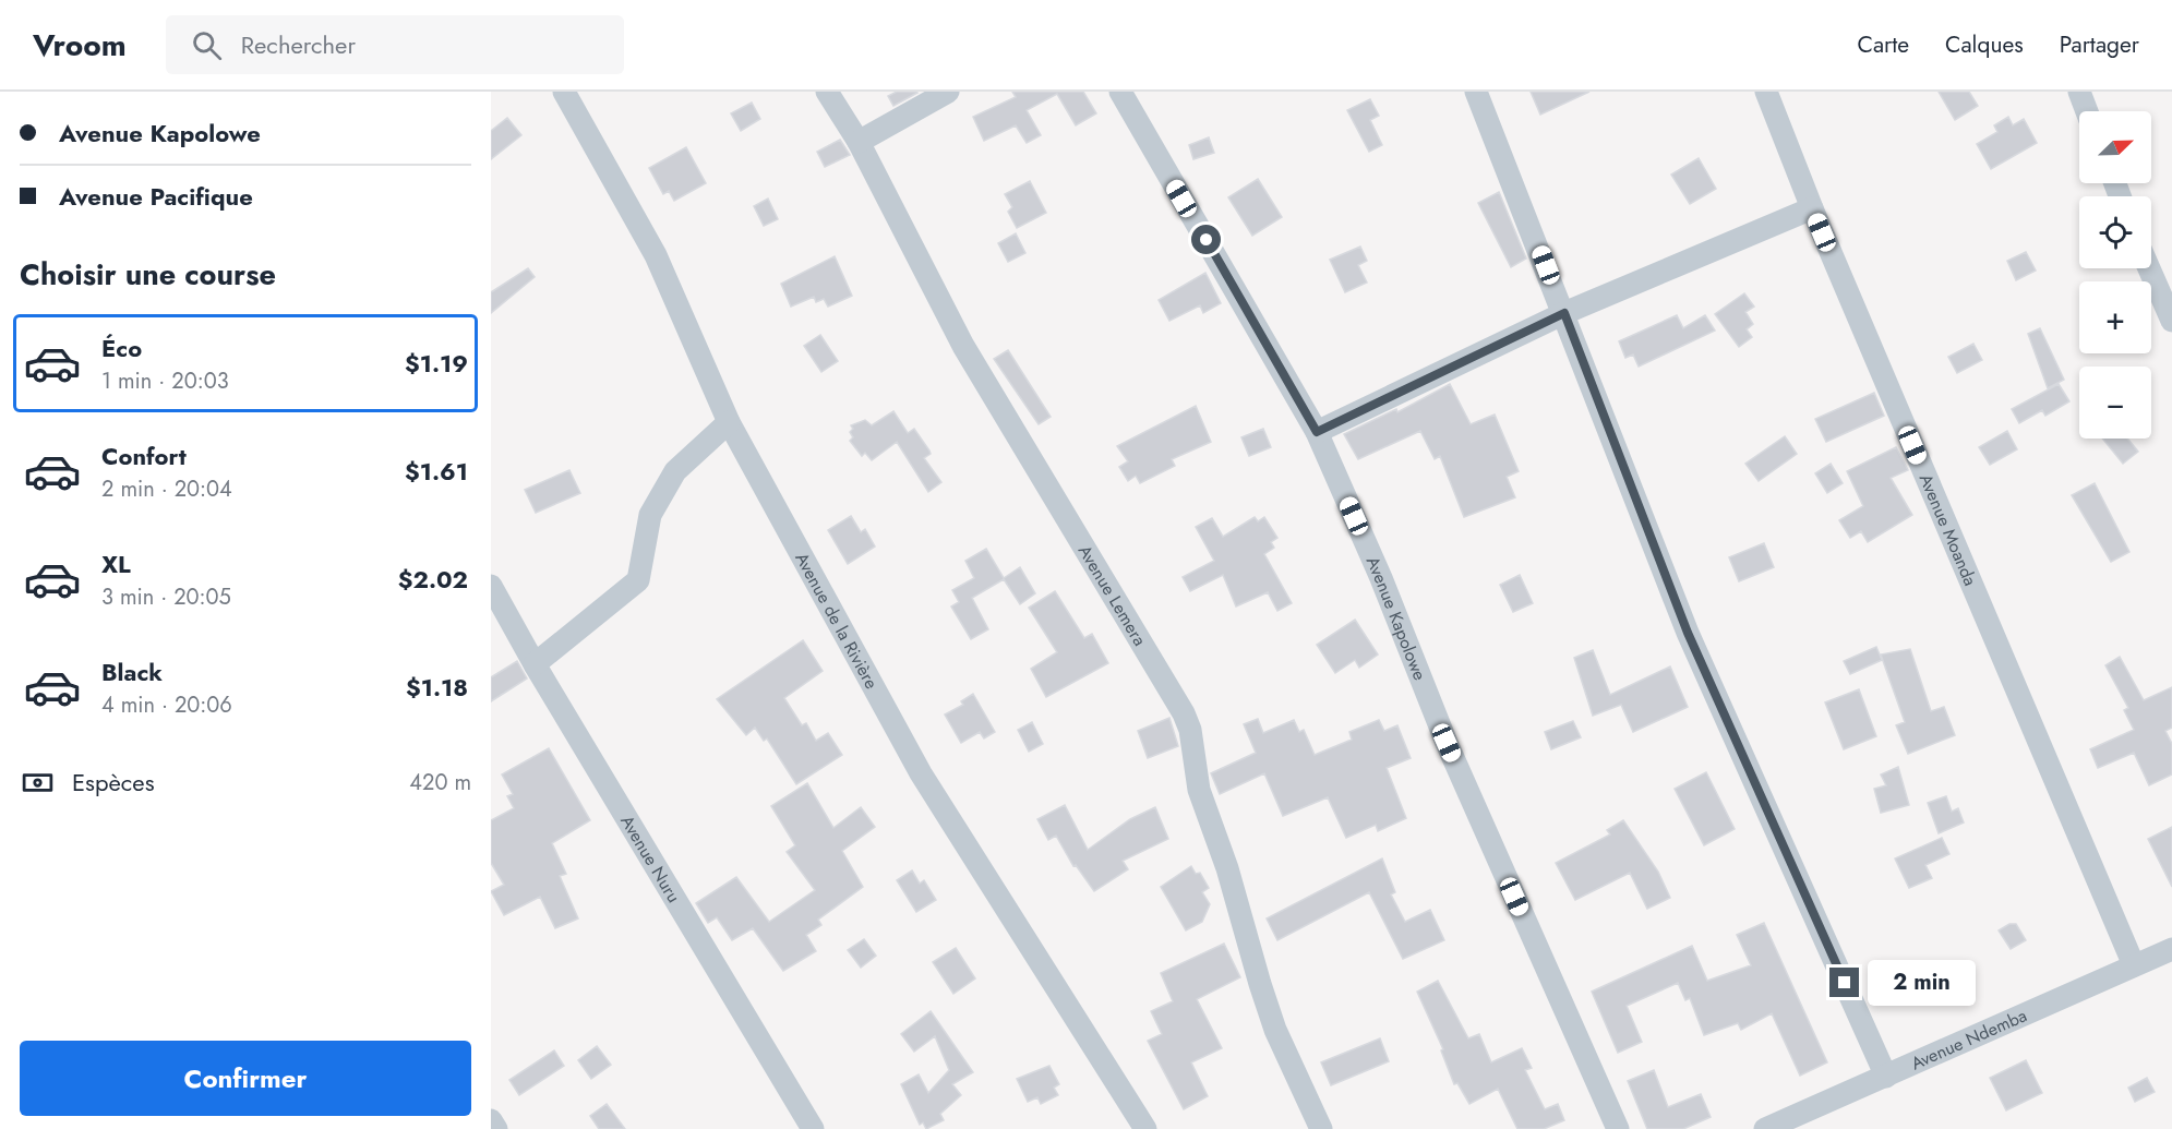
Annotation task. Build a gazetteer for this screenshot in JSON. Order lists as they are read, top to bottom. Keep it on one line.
{"streets":{"street":["Avenue Moanda","Avenue Lemera","Avenue Kapolowe","Avenue de la Rivière","Avenue Nuru","Avenue Ndemba"]},"crossings":[["Avenue Moanda","Avenue Ndemba"]],"north":"top right","page":{"header":"Vroom","search":"Rechercher","nav":["Carte","Calques","Partager"],"banner":["Avenue Kapolowe","Avenue Pacifique"],"map_buttons":["+","−"],"heading":"Choisir une course","list":[{"name":"Éco","note":"1 min · 20:03","value":"$1.19"},{"name":"Confort","note":"2 min · 20:04","value":"$1.61"},{"name":"XL","note":"3 min · 20:05","value":"$2.02"},{"name":"Black","note":"4 min · 20:06","value":"$1.18"}],"pay":["Espèces","420 m"],"bubble":"2 min","buttons":"Confirmer"}}
